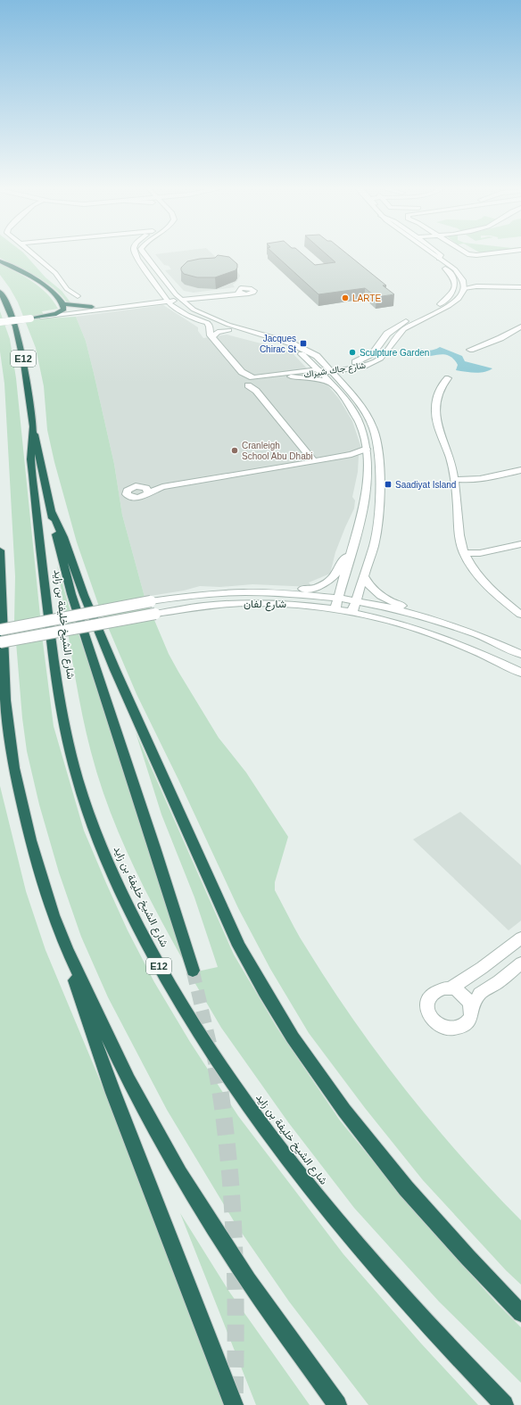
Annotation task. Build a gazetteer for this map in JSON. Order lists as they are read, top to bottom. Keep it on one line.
{"streets":{"highway":["E12","شارع الشيخ خليفة بن زايد"],"street":["شارع جاك شيراك","شارع لفان"]},"places":{"other":["LARTE","Sculpture Garden","Cranleigh School Abu Dhabi"],"transit":["Jacques Chirac St","Saadiyat Island"]}}
